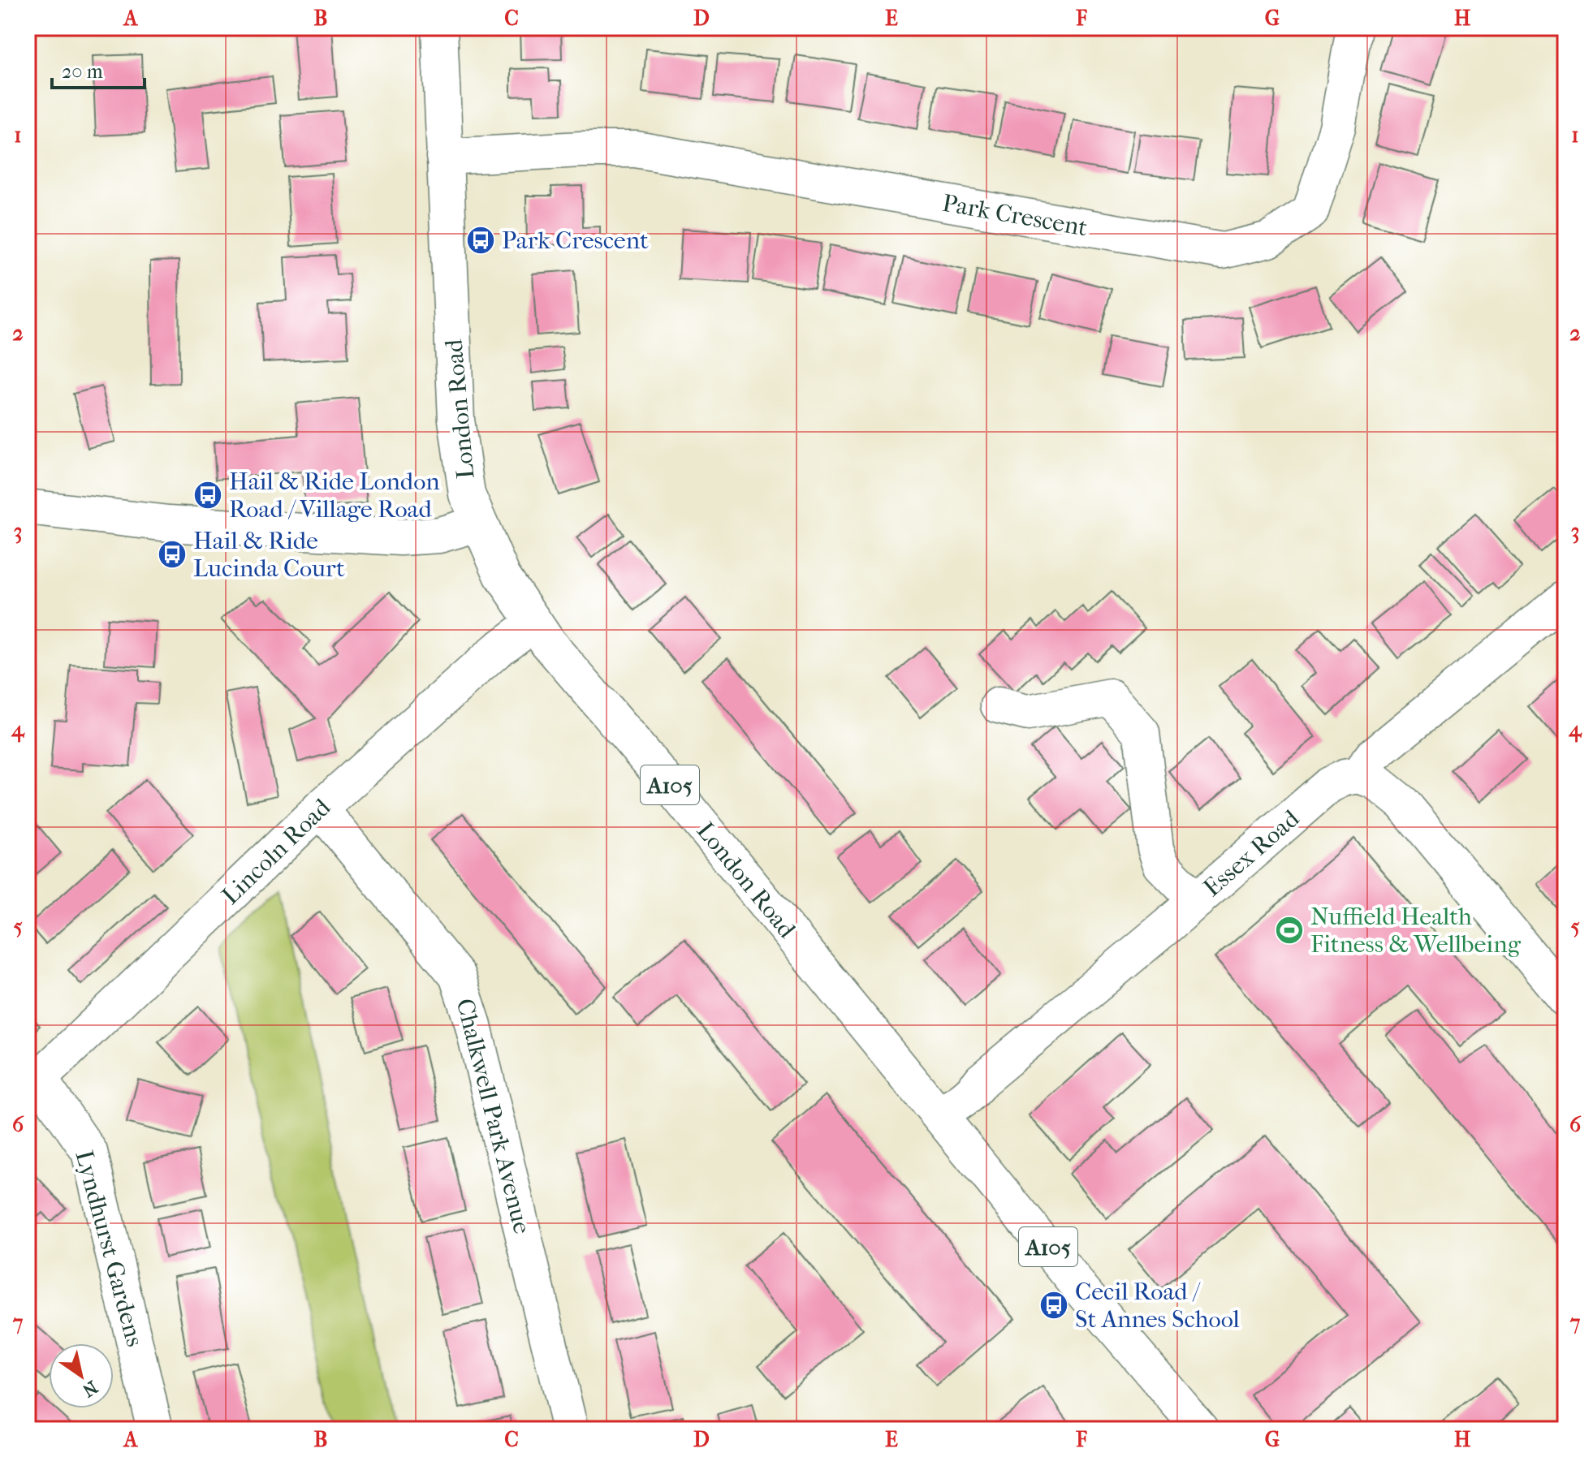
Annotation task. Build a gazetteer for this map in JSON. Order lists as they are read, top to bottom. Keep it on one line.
{"streets":{"street":["Park Crescent","London Road","A105","Lincoln Road","Essex Road","Chalkwell Park Avenue","Lyndhurst Gardens"]},"crossings":[["Park Crescent","London Road"],["London Road","Lincoln Road"],["London Road","Essex Road"],["Lincoln Road","Chalkwell Park Avenue"],["Lincoln Road","Lyndhurst Gardens"]],"places":{"bus stop":["Park Crescent","Hail & Ride London Road / Village Road","Hail & Ride Lucinda Court","Cecil Road / St Annes School"],"sports":["Nuffield Health Fitness & Wellbeing"]},"scale_bar":"20 m","north":"bottom right","grid":{"columns":["A","B","C","D","E","F","G","H"],"rows":["1","2","3","4","5","6","7"]}}
